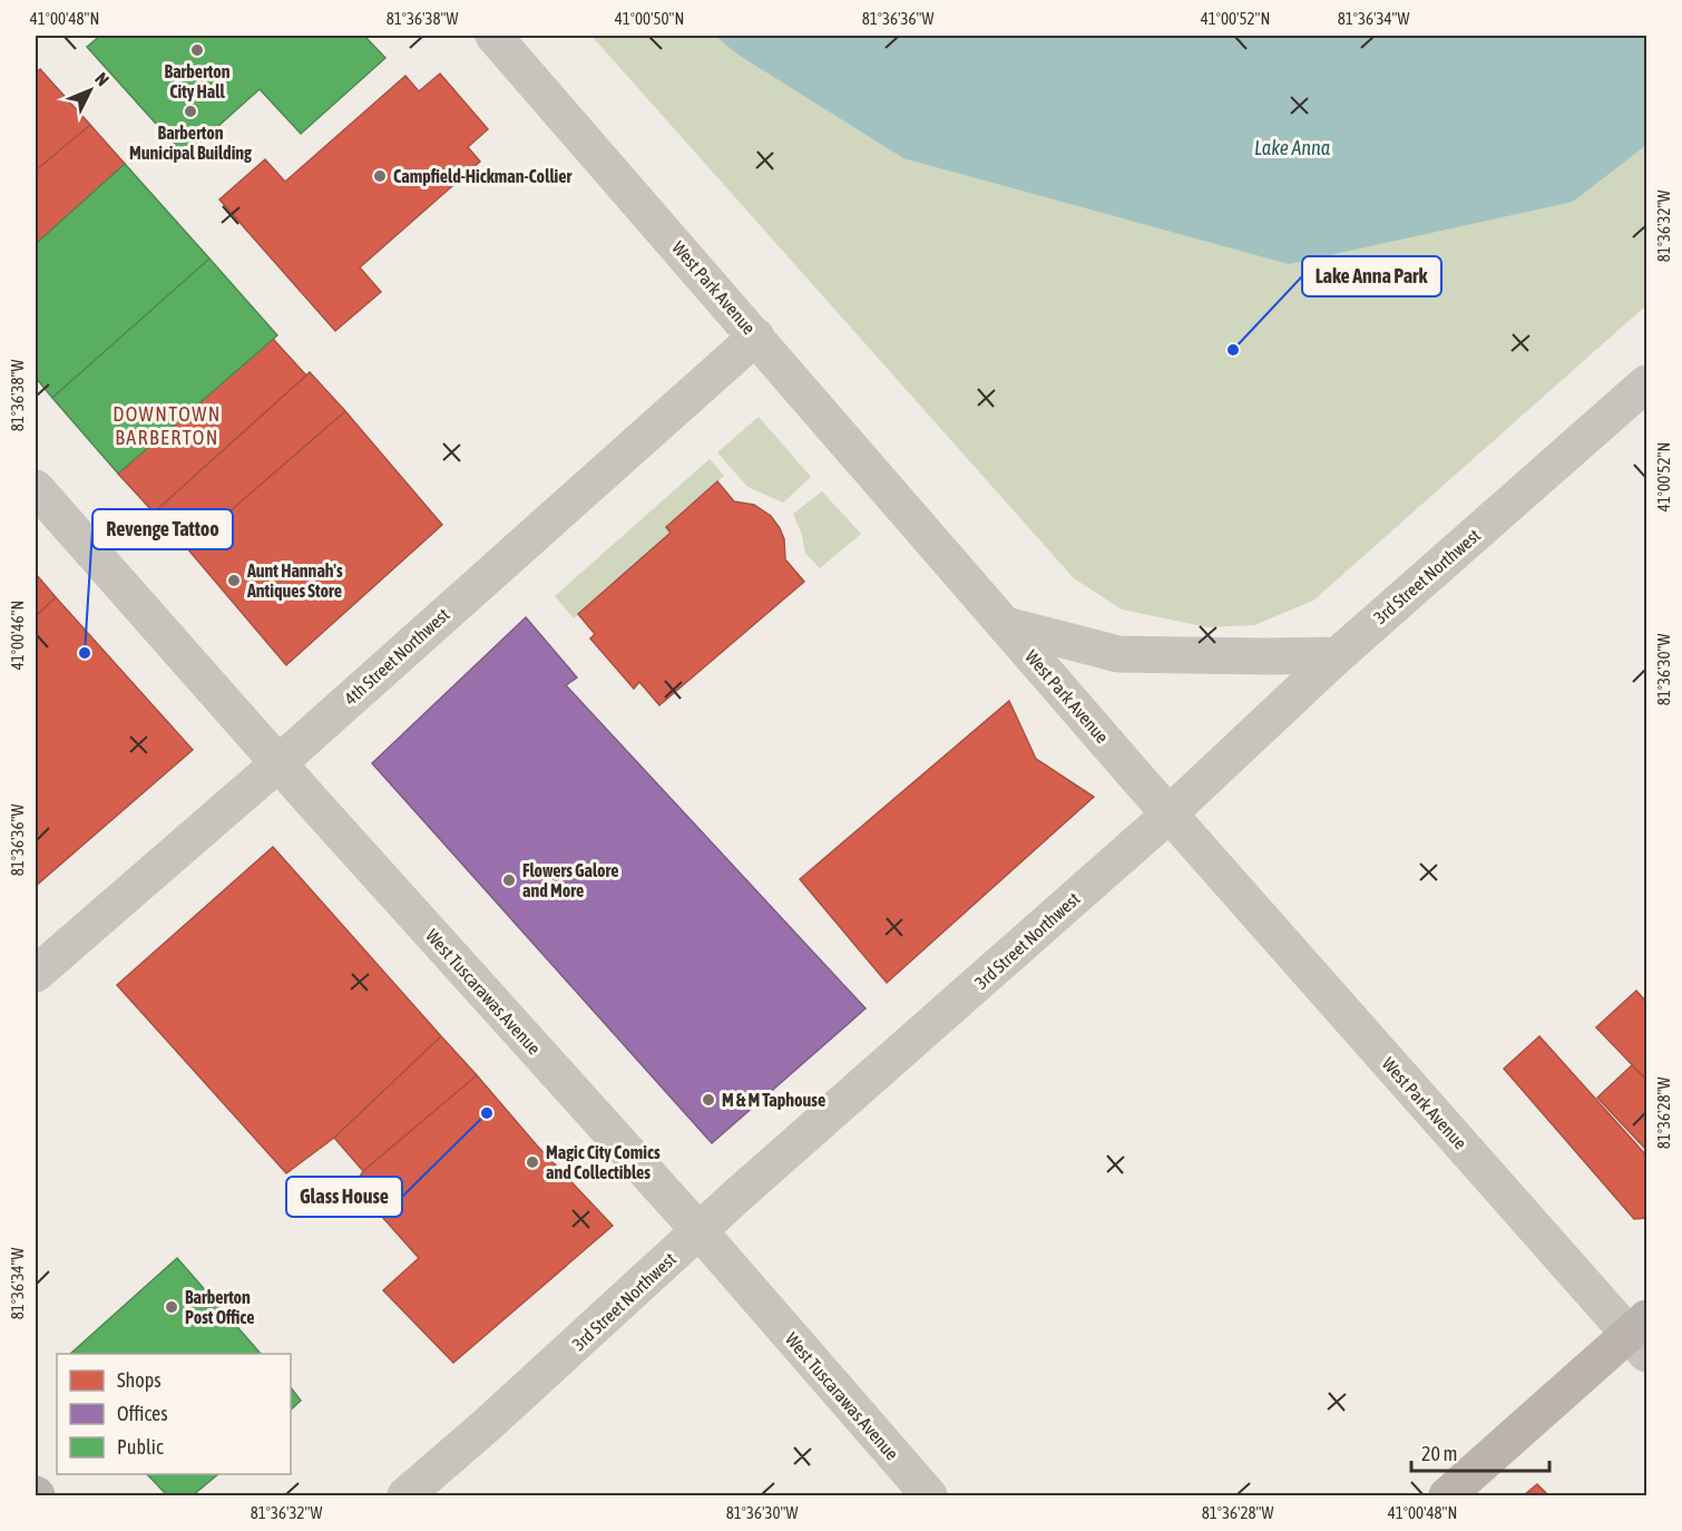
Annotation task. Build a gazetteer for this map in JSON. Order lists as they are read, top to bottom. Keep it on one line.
{"streets":{"street":["West Park Avenue","3rd Street Northwest","4th Street Northwest","West Tuscarawas Avenue"]},"crossings":[["West Park Avenue","3rd Street Northwest"],["West Park Avenue","4th Street Northwest"],["3rd Street Northwest","West Tuscarawas Avenue"],["4th Street Northwest","West Tuscarawas Avenue"]],"districts":["DOWNTOWN BARBERTON"],"water":["Lake Anna"],"places":["Barberton City Hall","Barberton Municipal Building","Campfield-Hickman-Collier","Lake Anna Park","Aunt Hannah's Antiques Store","Revenge Tattoo","Flowers Galore and More","M & M Taphouse","Glass House","Magic City Comics and Collectibles","Barberton Post Office"],"legend":["Shops","Offices","Public"],"scale_bar":"20 m","north":"top right","coordinates":["41°00'48\"N","81°36'38\"W","41°00'50\"N","81°36'36\"W","41°00'52\"N","81°36'34\"W","81°36'32\"W","41°00'46\"N","81°36'30\"W","81°36'28\"W"]}
